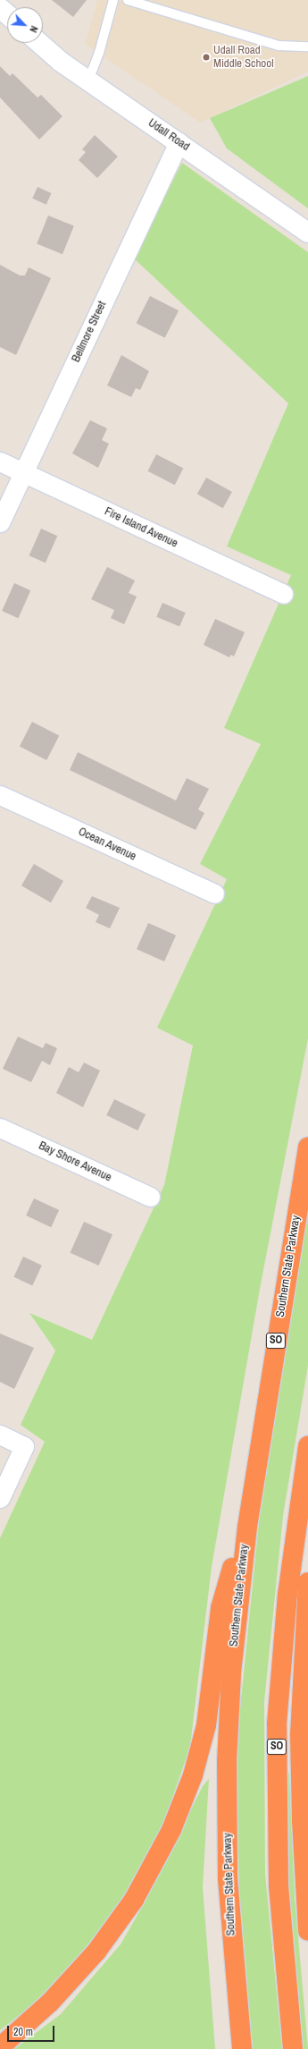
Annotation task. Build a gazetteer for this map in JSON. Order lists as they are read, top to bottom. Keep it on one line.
{"streets":{"highway":["Southern State Parkway","SO"],"street":["Udall Road","Bellmore Street","Fire Island Avenue","Ocean Avenue","Bay Shore Avenue"]},"crossings":[["Udall Road","Bellmore Street"],["Bellmore Street","Fire Island Avenue"]],"places":["Udall Road Middle School"],"scale_bar":"20 m","north":"bottom right"}
